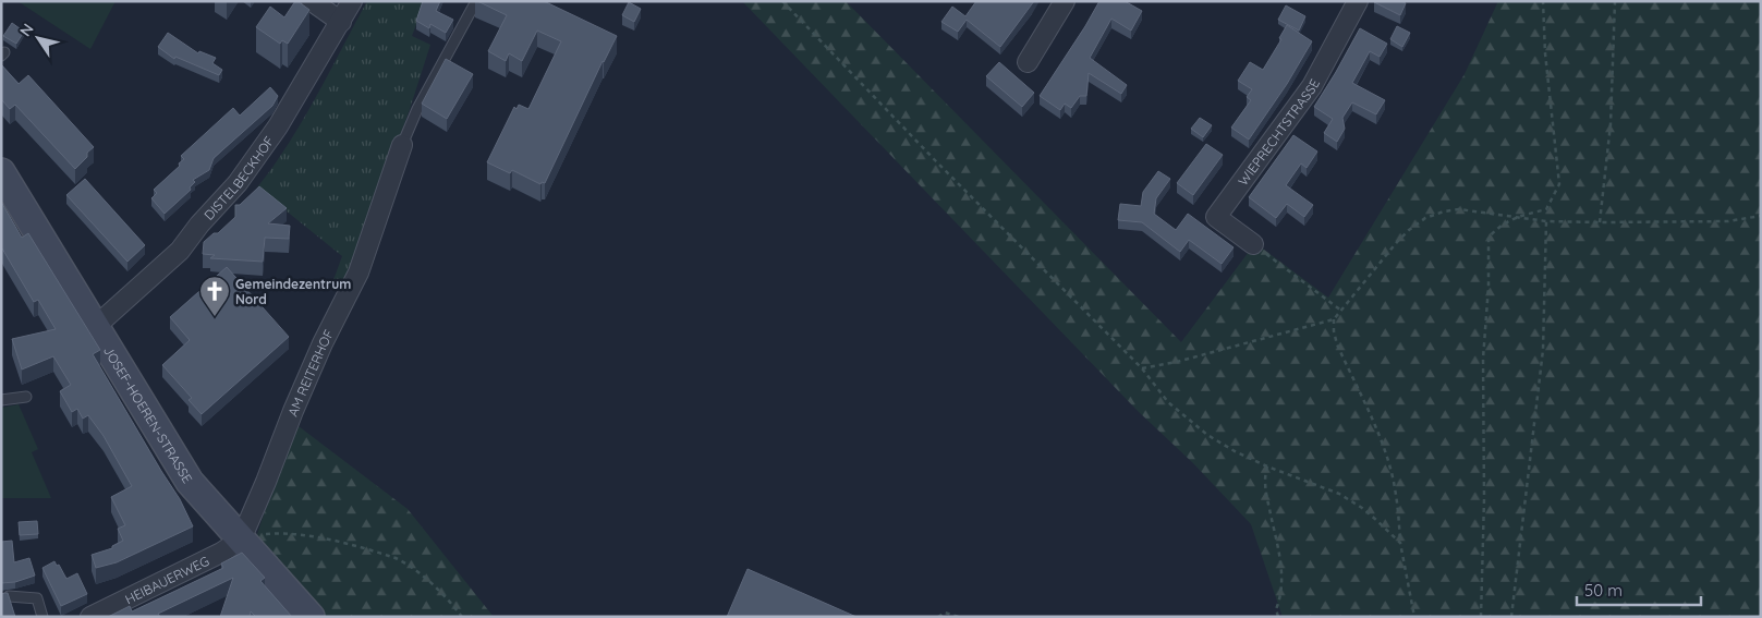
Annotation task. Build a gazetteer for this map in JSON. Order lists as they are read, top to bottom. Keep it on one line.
{"streets":{"street":["WIEPRECHTSTRASSE","DISTELBECKHOF","AM REITERHOF","JOSEF-HOEREN-STRASSE","HEIBAUERWEG"]},"crossings":[["DISTELBECKHOF","JOSEF-HOEREN-STRASSE"],["AM REITERHOF","JOSEF-HOEREN-STRASSE"],["AM REITERHOF","HEIBAUERWEG"],["JOSEF-HOEREN-STRASSE","HEIBAUERWEG"]],"places":{"church":["Gemeindezentrum Nord"]},"scale_bar":"50 m","north":"top left"}
